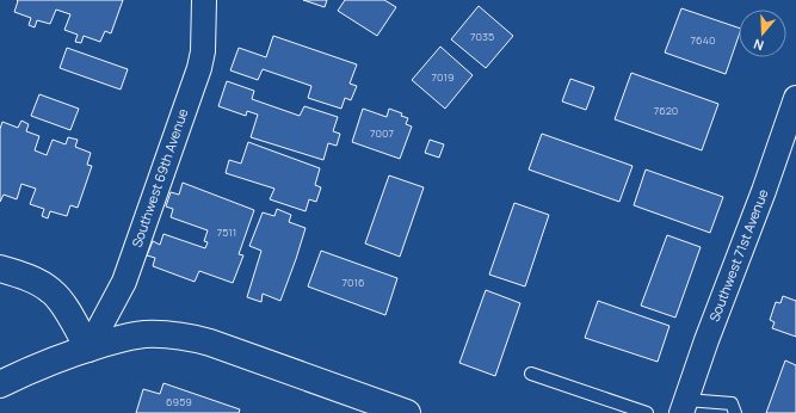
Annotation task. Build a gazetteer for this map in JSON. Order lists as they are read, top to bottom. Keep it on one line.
{"streets":{"street":["Southwest 69th Avenue","Southwest 71st Avenue"]},"house_numbers":["7035","7640","7019","7620","7007","7511","7016","6959"],"north":"bottom"}
